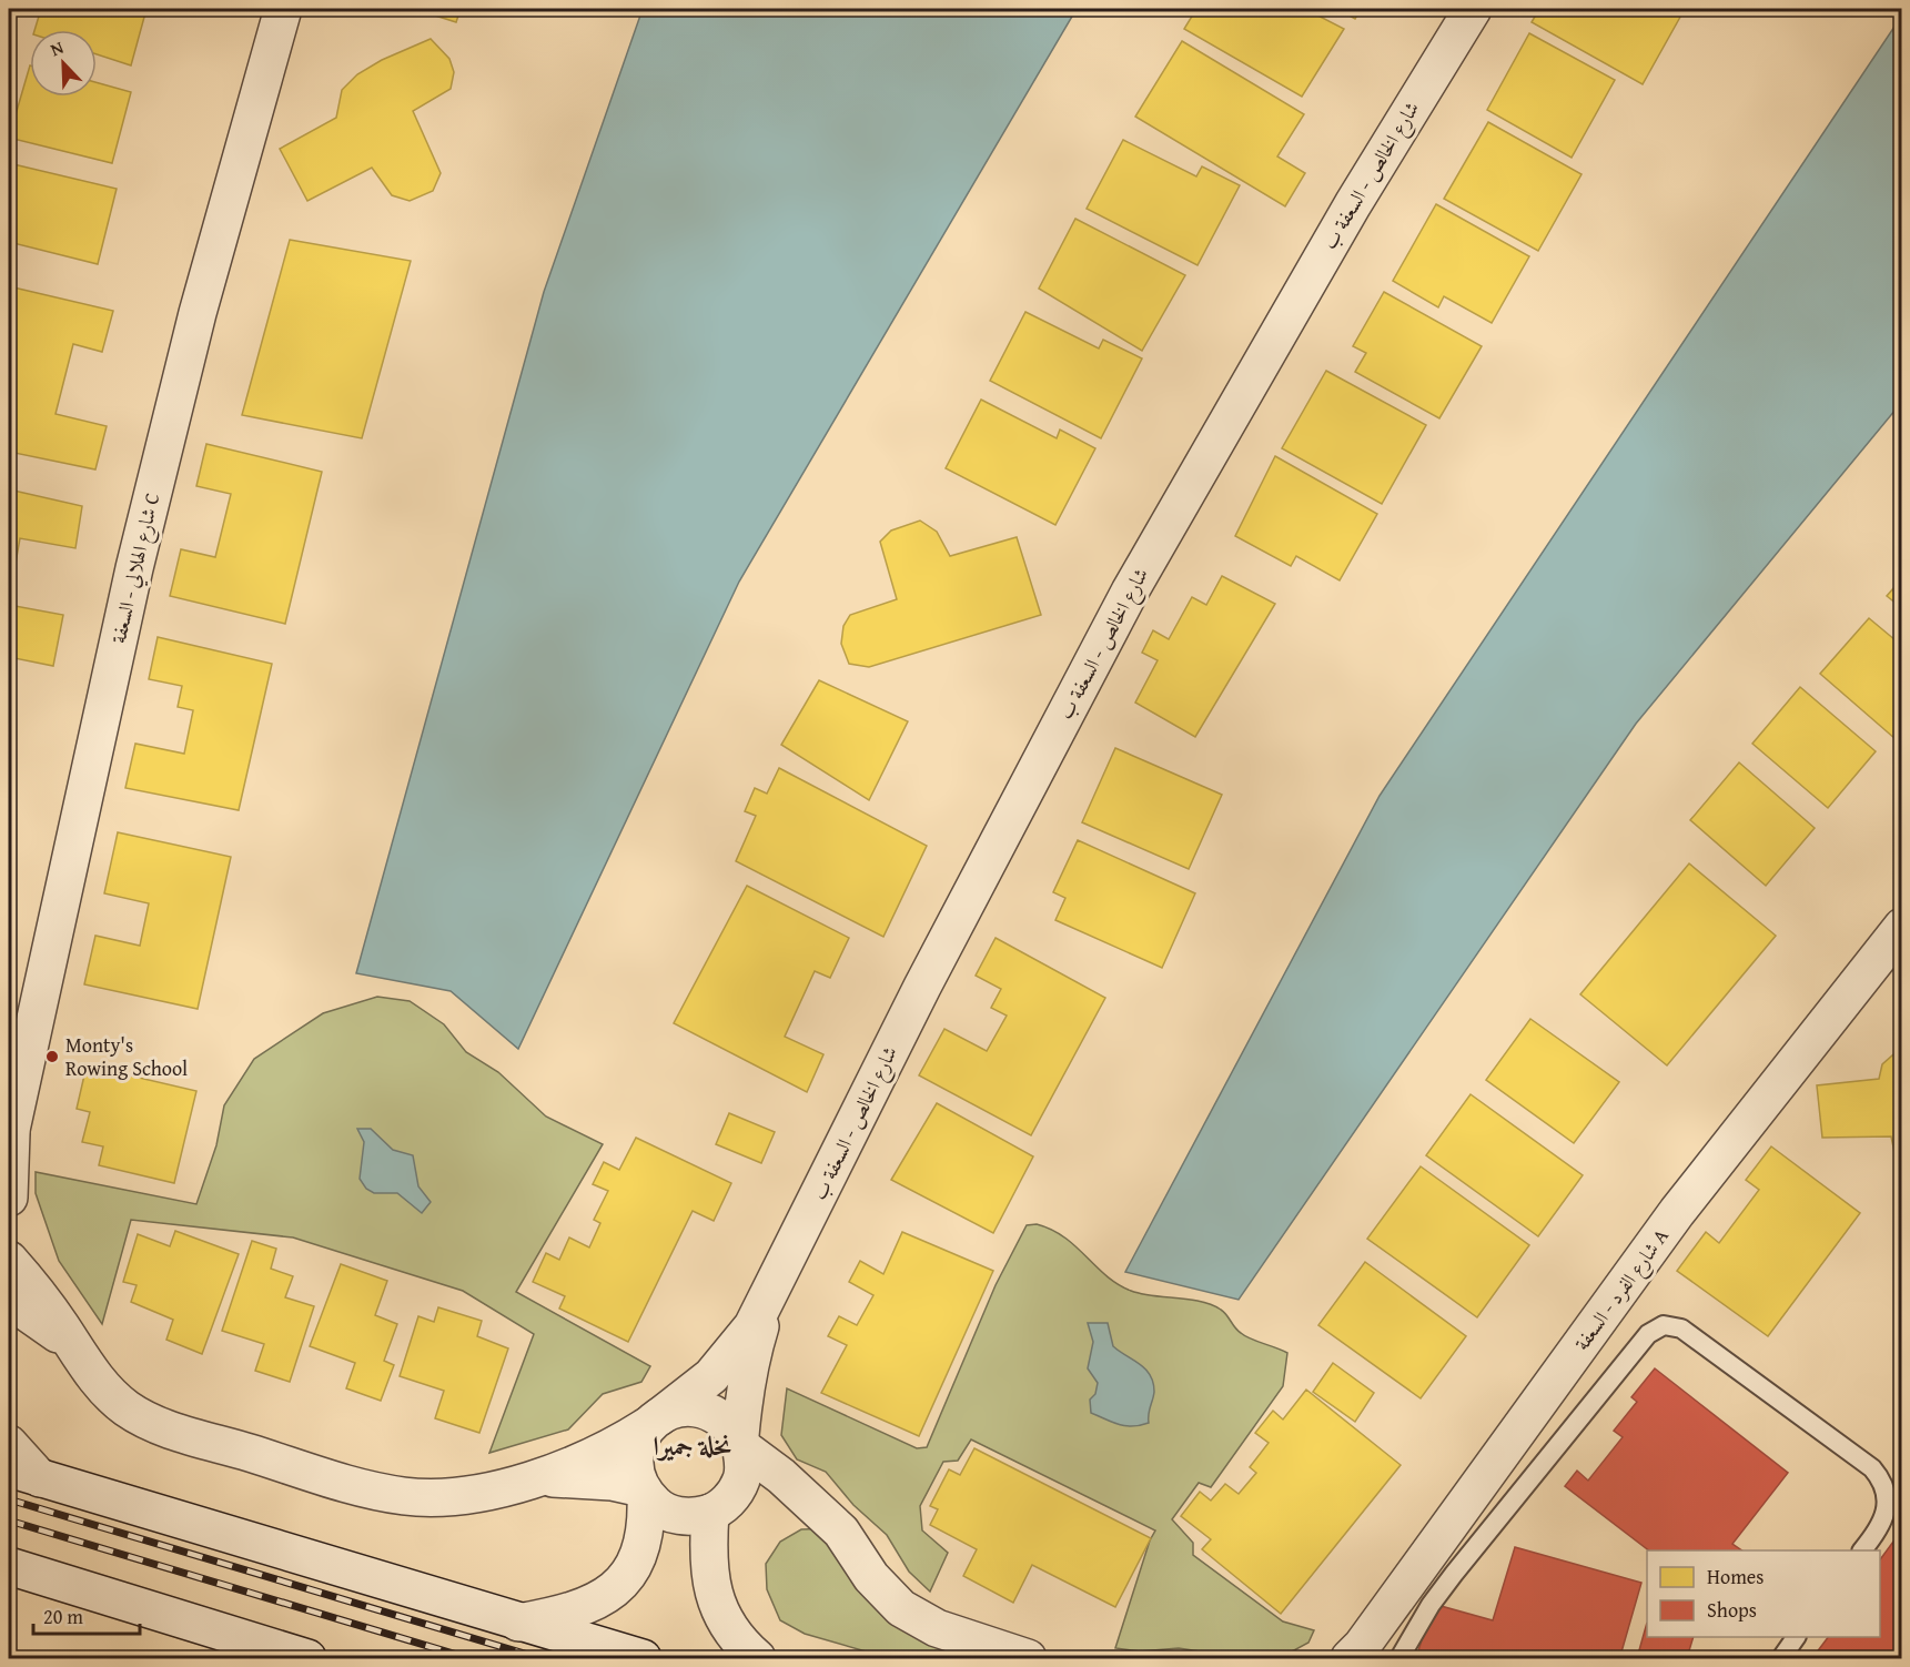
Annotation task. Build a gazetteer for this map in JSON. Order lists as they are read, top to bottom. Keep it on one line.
{"streets":{"street":["شارع الخالص - السعفة ب","شارع الهلالي - السعفة C","شارع الفرد - السعفة A"]},"districts":["نخلة جميرا"],"places":["Monty's Rowing School"],"legend":["Homes","Shops"],"scale_bar":"20 m","north":"top left"}
